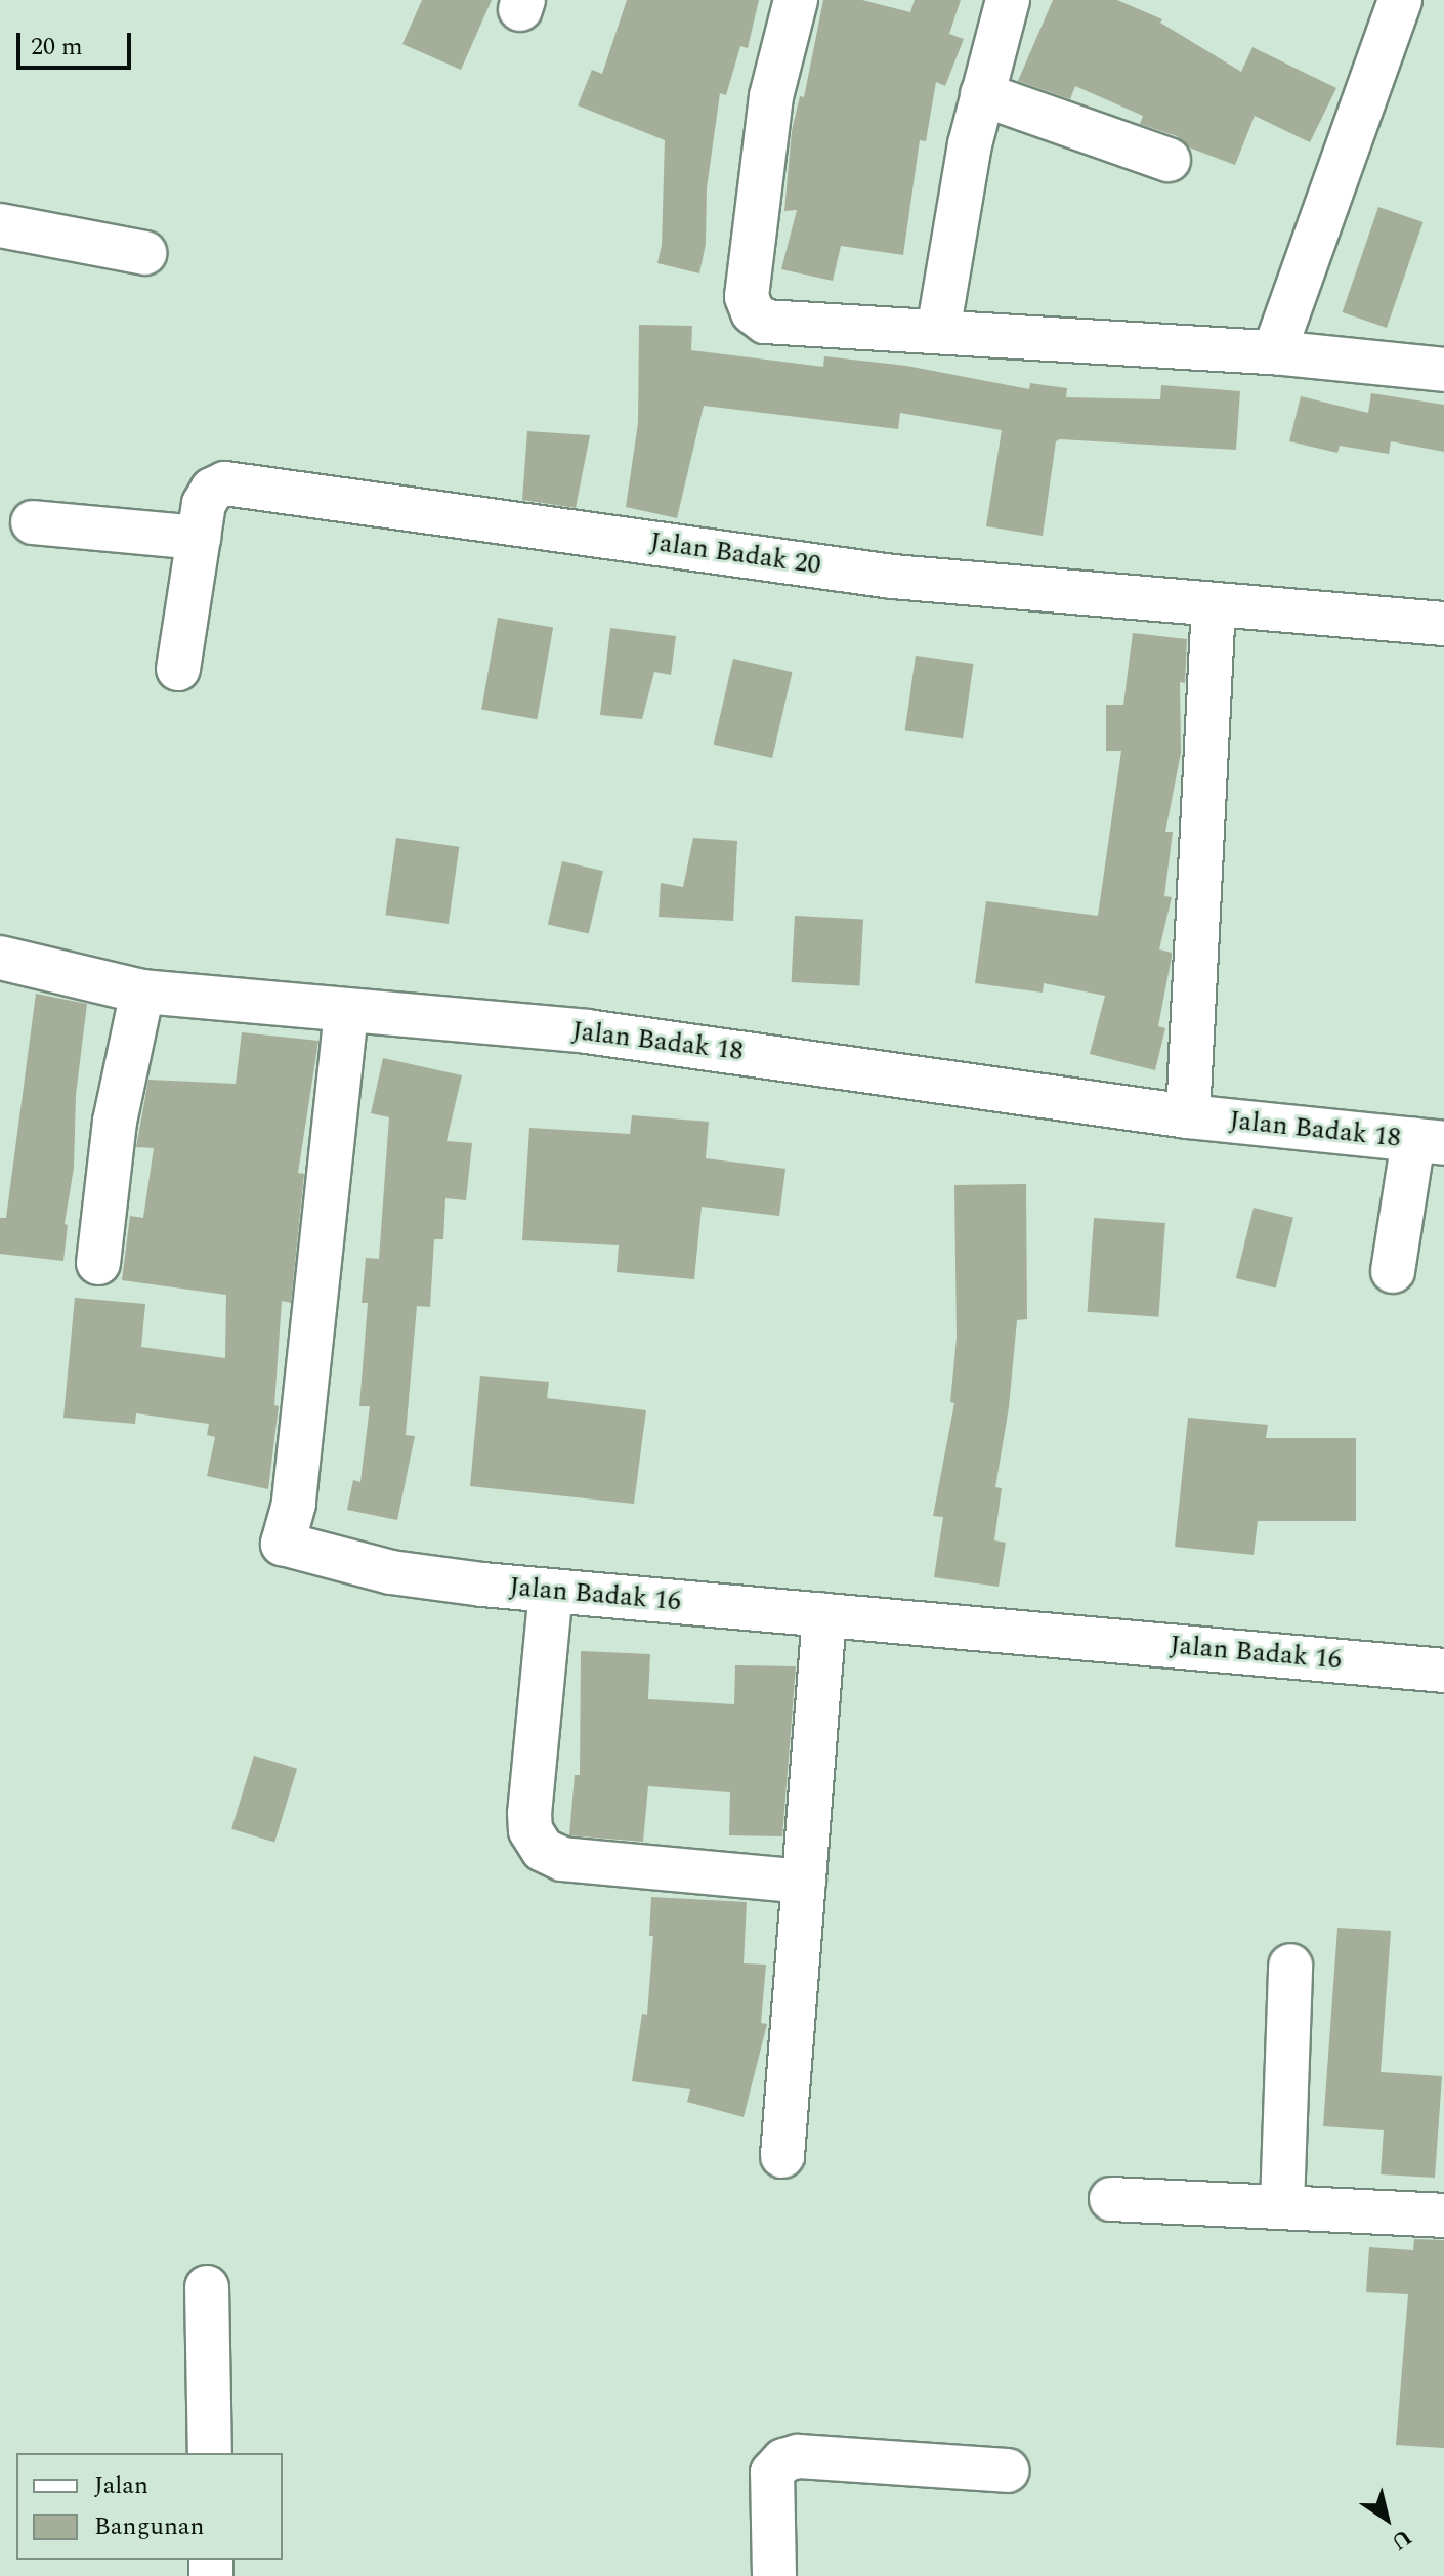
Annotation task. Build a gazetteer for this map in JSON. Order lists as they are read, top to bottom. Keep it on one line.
{"streets":{"street":["Jalan Badak 20","Jalan Badak 18","Jalan Badak 16"]},"crossings":[["Jalan Badak 18","Jalan Badak 16"]],"legend":["Jalan","Bangunan"],"scale_bar":"20 m","north":"bottom right"}
